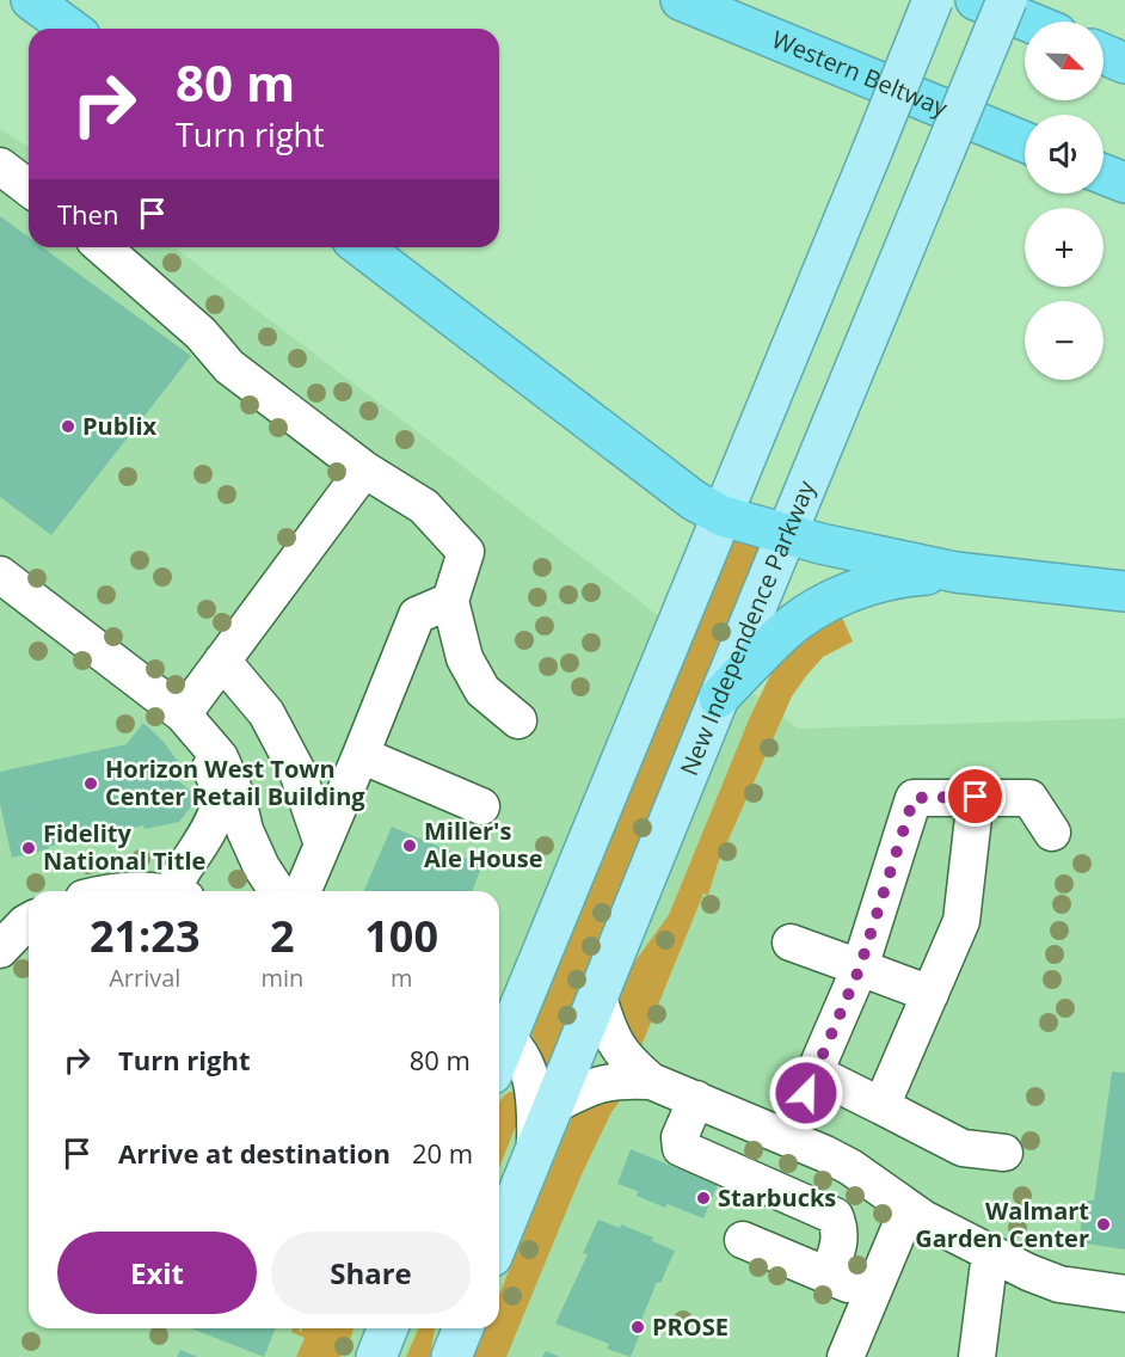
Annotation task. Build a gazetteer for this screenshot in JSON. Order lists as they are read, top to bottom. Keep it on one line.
{"streets":{"highway":["Western Beltway"],"main road":["New Independence Parkway"]},"places":["Publix","Horizon West Town Center Retail Building","Miller's Ale House","Fidelity National Title","Starbucks","Walmart Garden Center","PROSE"],"north":"bottom right","page":{"map_buttons":["+","−"],"turn":["80 m","Turn right"],"then":"Then","eta":["21:23","Arrival","2","min","100","m"],"list":[{"name":"Turn right","value":"80 m"},{"name":"Arrive at destination","value":"20 m"}],"buttons":["Exit","Share"]}}
